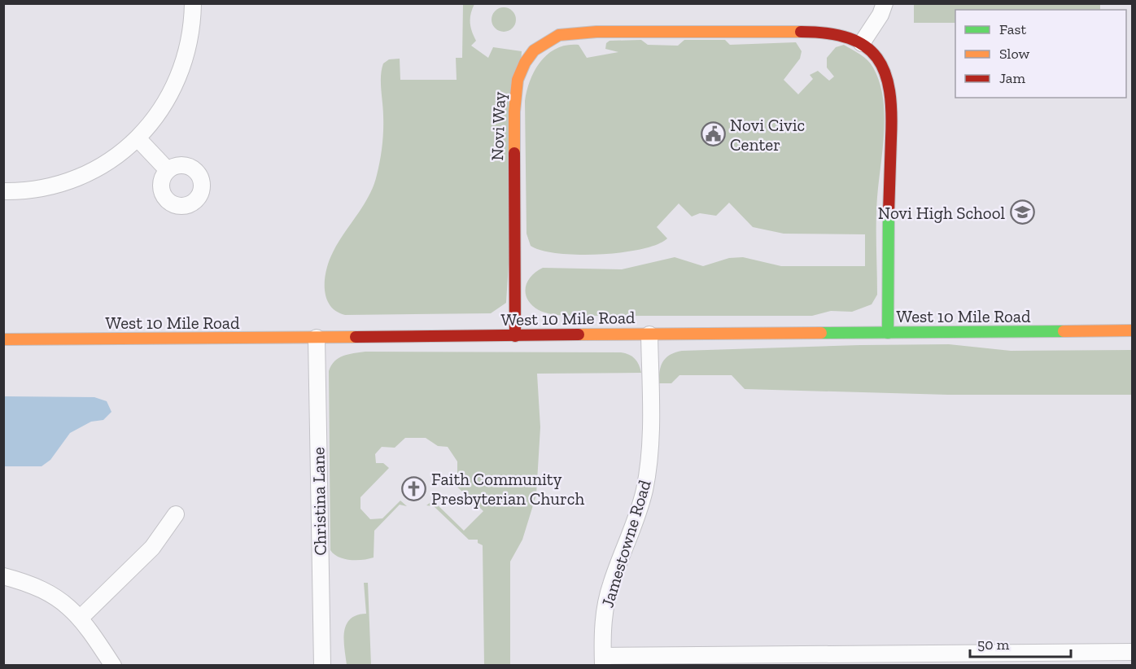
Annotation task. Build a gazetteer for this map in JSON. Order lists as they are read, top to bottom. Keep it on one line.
{"streets":{"main road":["Novi Way","West 10 Mile Road"],"street":["Christina Lane","Jamestowne Road"]},"crossings":[["Novi Way","West 10 Mile Road"],["West 10 Mile Road","Christina Lane"],["West 10 Mile Road","Jamestowne Road"]],"places":{"public building":["Novi Civic Center"],"school or university":["Novi High School"],"church":["Faith Community Presbyterian Church"]},"legend":["Fast","Slow","Jam"],"scale_bar":"50 m"}
